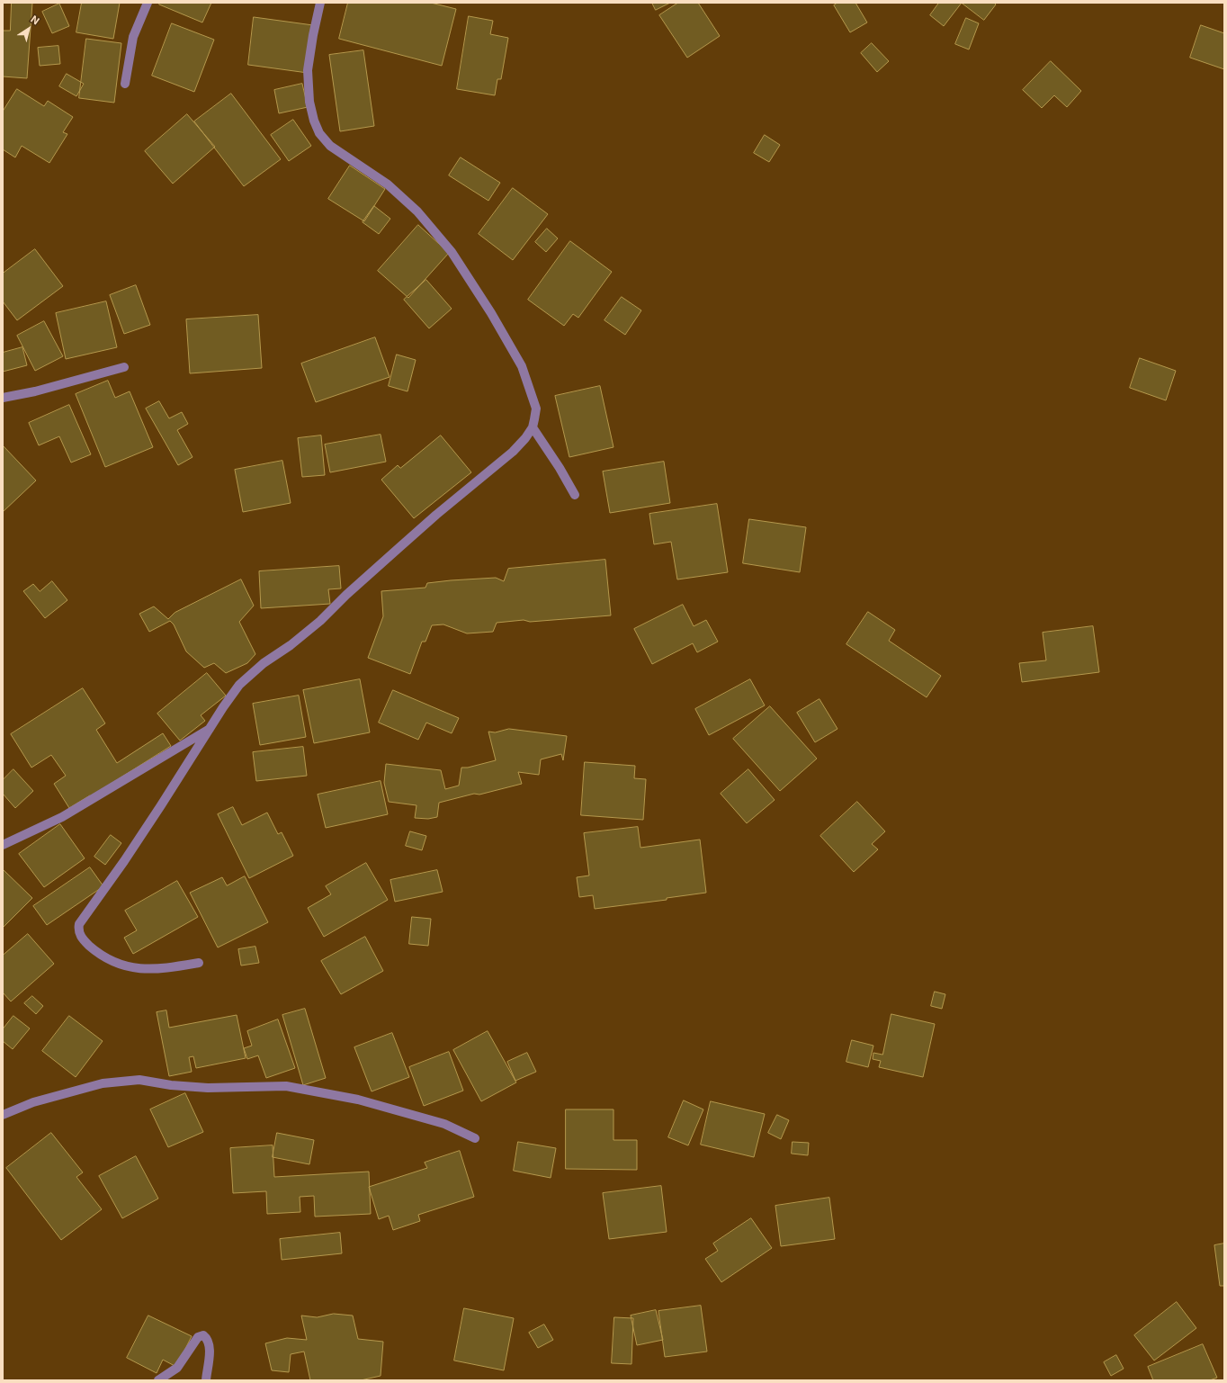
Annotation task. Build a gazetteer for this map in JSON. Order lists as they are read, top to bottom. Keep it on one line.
{"north":"top right"}
